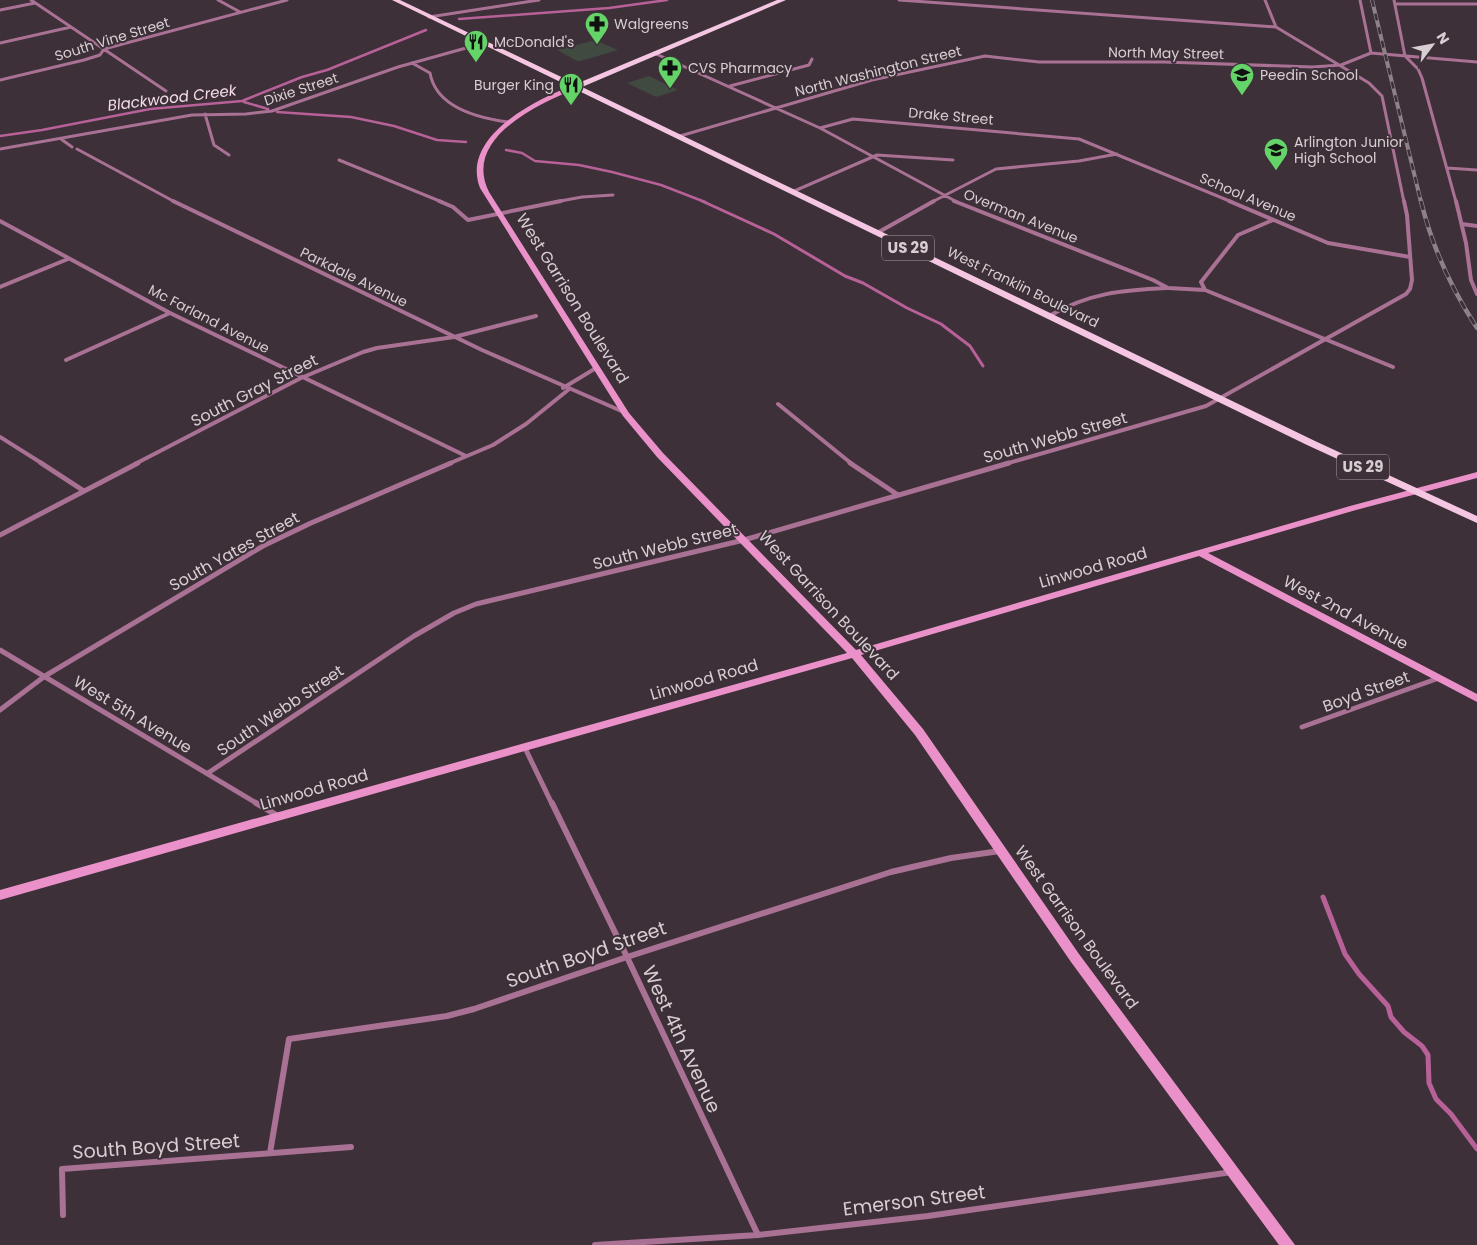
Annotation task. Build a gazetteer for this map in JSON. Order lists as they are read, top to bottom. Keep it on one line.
{"streets":{"main road":["US 29","West Franklin Boulevard","West Garrison Boulevard","Linwood Road","West 2nd Avenue"],"street":["South Vine Street","North May Street","North Washington Street","Dixie Street","Drake Street","School Avenue","Overman Avenue","Parkdale Avenue","Mc Farland Avenue","South Gray Street","South Webb Street","South Yates Street","Boyd Street","West 5th Avenue","South Boyd Street","West 4th Avenue","Emerson Street"]},"crossings":[["North May Street","North Washington Street"],["North May Street","South Webb Street"],["North Washington Street","Overman Avenue"],["North Washington Street","West Franklin Boulevard"],["Dixie Street","West Franklin Boulevard"],["Drake Street","School Avenue"],["Drake Street","Overman Avenue"],["School Avenue","South Webb Street"],["Overman Avenue","South Webb Street"],["Parkdale Avenue","West Garrison Boulevard"],["Parkdale Avenue","South Gray Street"],["Parkdale Avenue","South Yates Street"],["West Franklin Boulevard","West Garrison Boulevard"],["West Franklin Boulevard","South Webb Street"],["West Franklin Boulevard","Linwood Road"],["West Garrison Boulevard","South Webb Street"],["West Garrison Boulevard","South Yates Street"],["West Garrison Boulevard","Linwood Road"],["West Garrison Boulevard","South Boyd Street"],["West Garrison Boulevard","Emerson Street"],["Mc Farland Avenue","South Gray Street"],["Mc Farland Avenue","South Yates Street"],["South Webb Street","West 5th Avenue"],["South Yates Street","West 5th Avenue"],["Linwood Road","West 2nd Avenue"],["Linwood Road","West 5th Avenue"],["Linwood Road","West 4th Avenue"],["West 2nd Avenue","Boyd Street"],["South Boyd Street","West 4th Avenue"],["West 4th Avenue","Emerson Street"]],"water":["Blackwood Creek"],"places":{"pharmacy":["Walgreens","CVS Pharmacy"],"restaurant":["McDonald's","Burger King"],"school or university":["Peedin School","Arlington Junior High School"]},"north":"top right"}
